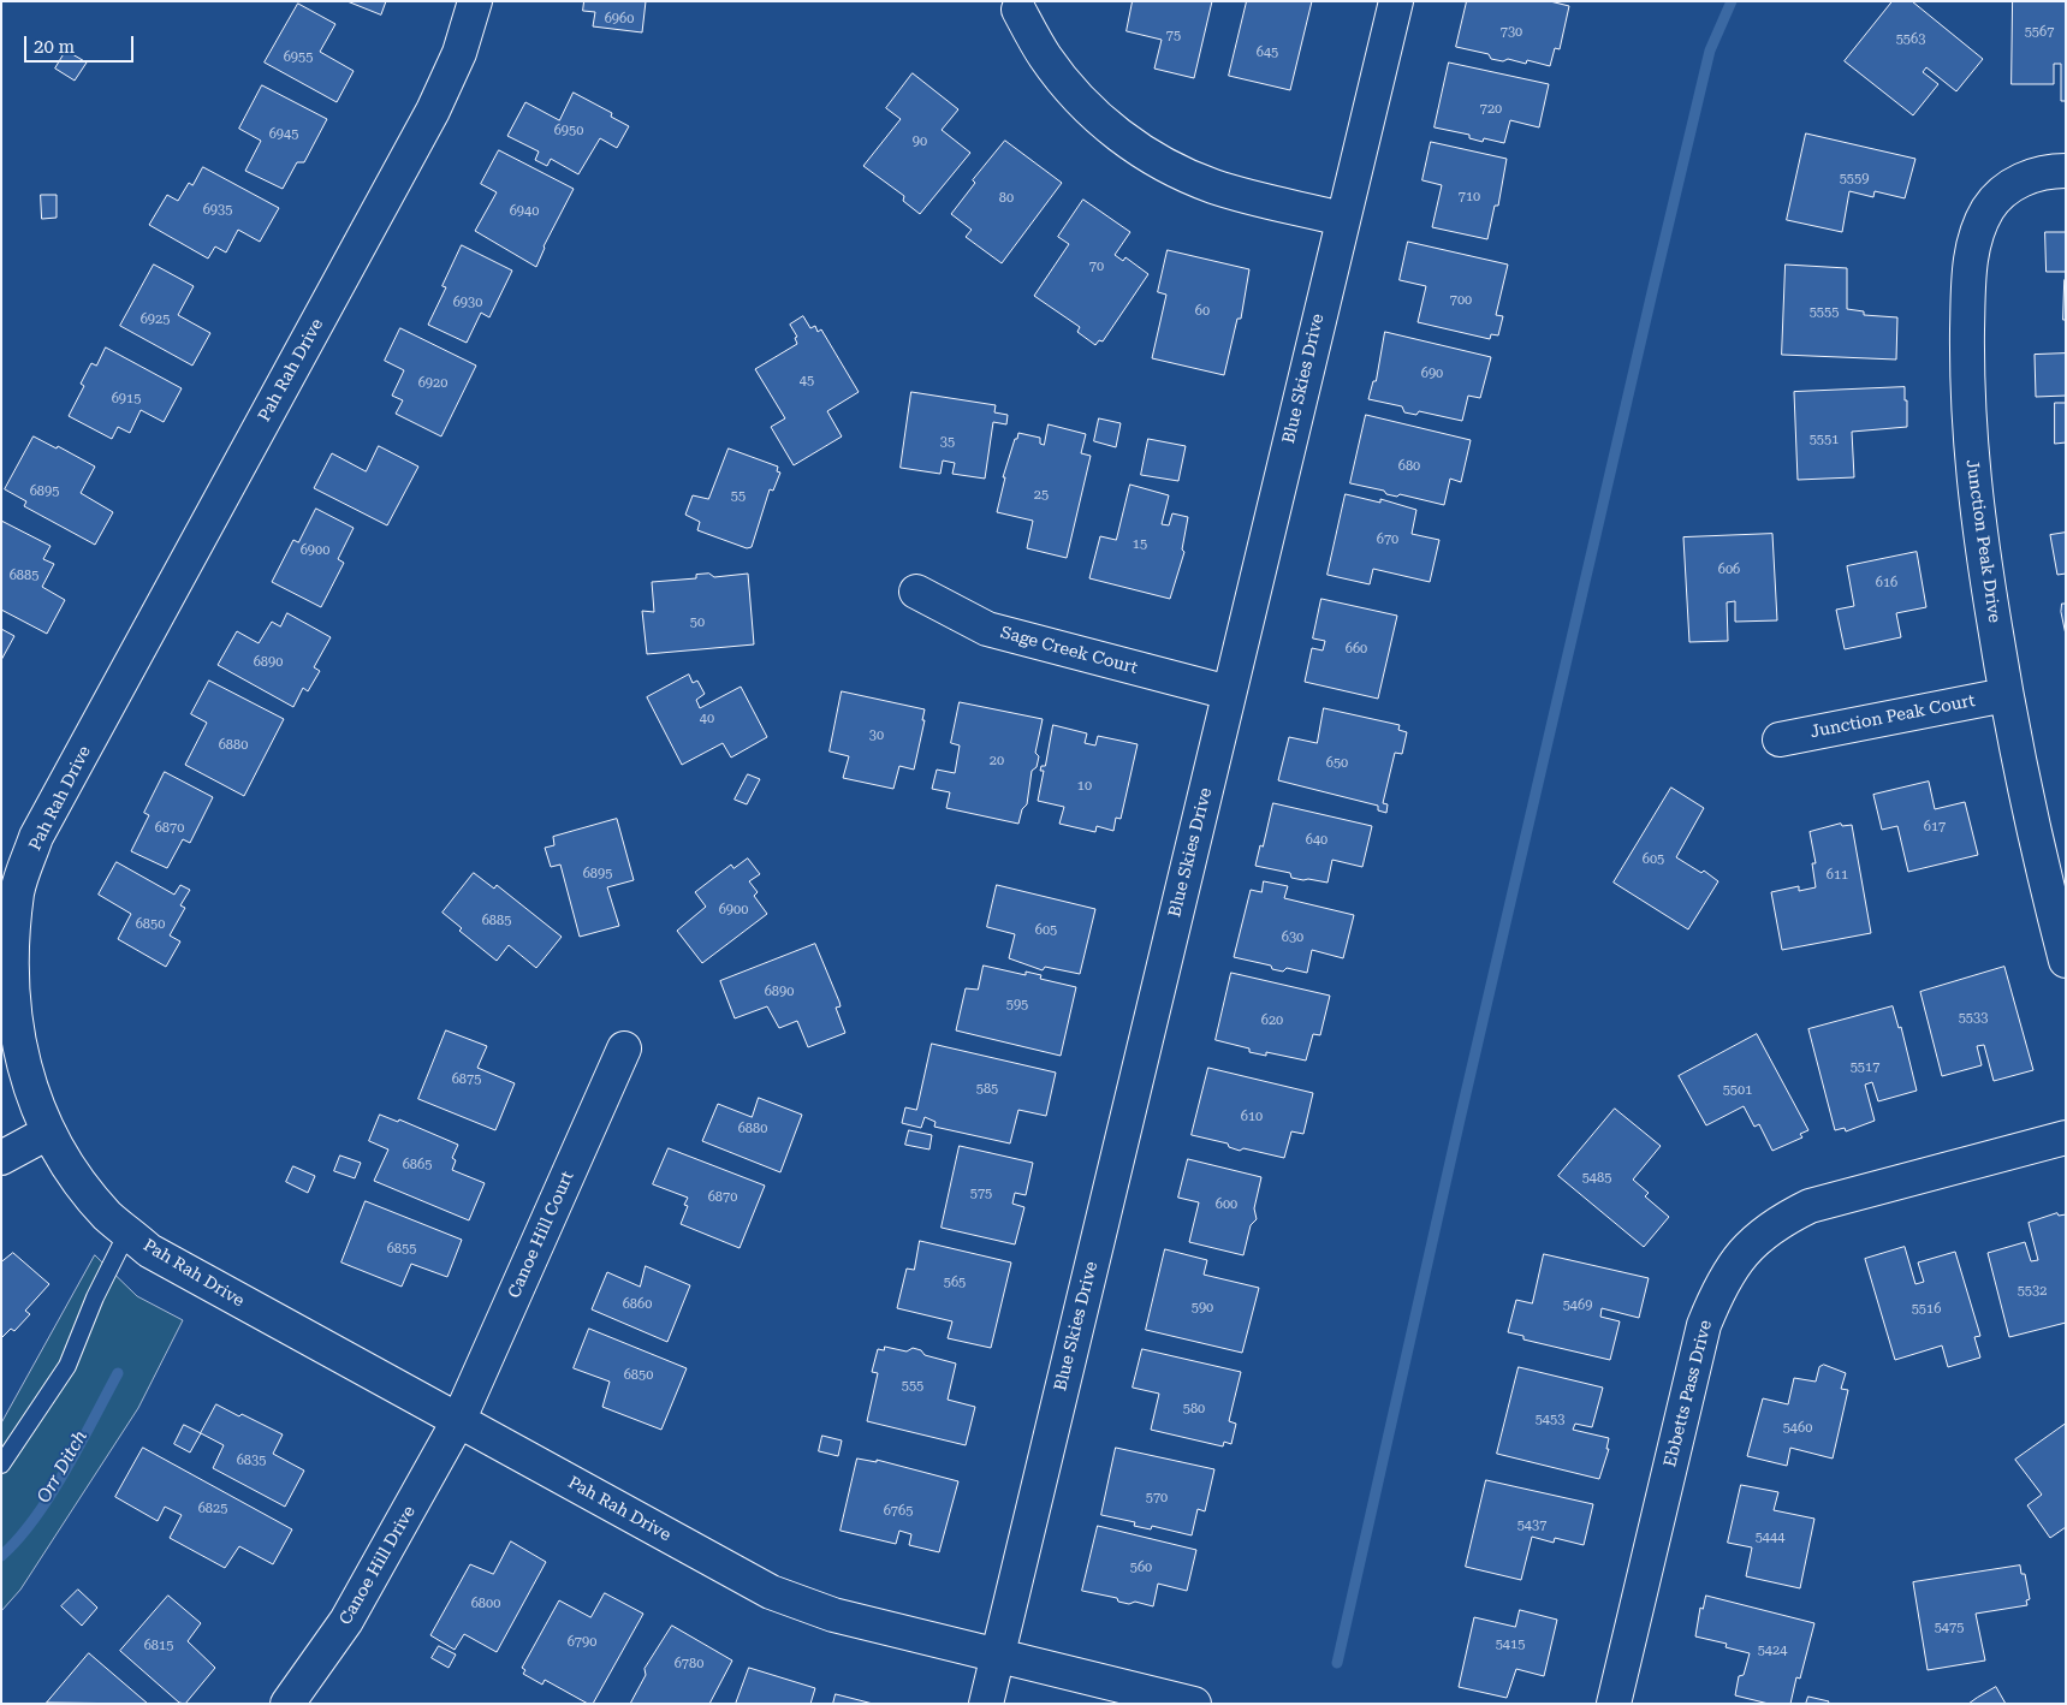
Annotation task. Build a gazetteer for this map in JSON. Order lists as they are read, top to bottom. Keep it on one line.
{"streets":{"street":["Pah Rah Drive","Blue Skies Drive","Junction Peak Drive","Sage Creek Court","Junction Peak Court","Canoe Hill Court","Ebbetts Pass Drive","Canoe Hill Drive"]},"crossings":[["Pah Rah Drive","Blue Skies Drive"],["Pah Rah Drive","Canoe Hill Court"],["Pah Rah Drive","Canoe Hill Drive"],["Blue Skies Drive","Sage Creek Court"],["Junction Peak Drive","Junction Peak Court"],["Canoe Hill Court","Canoe Hill Drive"]],"water":["Orr Ditch"],"house_numbers":["6960","730","5567","75","5563","645","6955","720","6950","6945","90","5559","710","80","6935","6940","70","700","6930","60","5555","6925","690","45","6920","6915","5551","35","680","6895","25","55","670","15","6900","606","6885","616","50","660","6890","40","30","6880","20","650","10","617","6870","640","605","6895","611","6900","6885","6850","605","630","6890","595","5533","620","5517","6875","585","5501","610","6880","6865","5485","575","6870","600","6855","565","5532","6860","5469","590","5516","6850","555","580","5453","5460","6835","570","6825","6765","5437","5444","560","6800","5475","6790","5415","6815","5424","6780"],"scale_bar":"20 m"}
